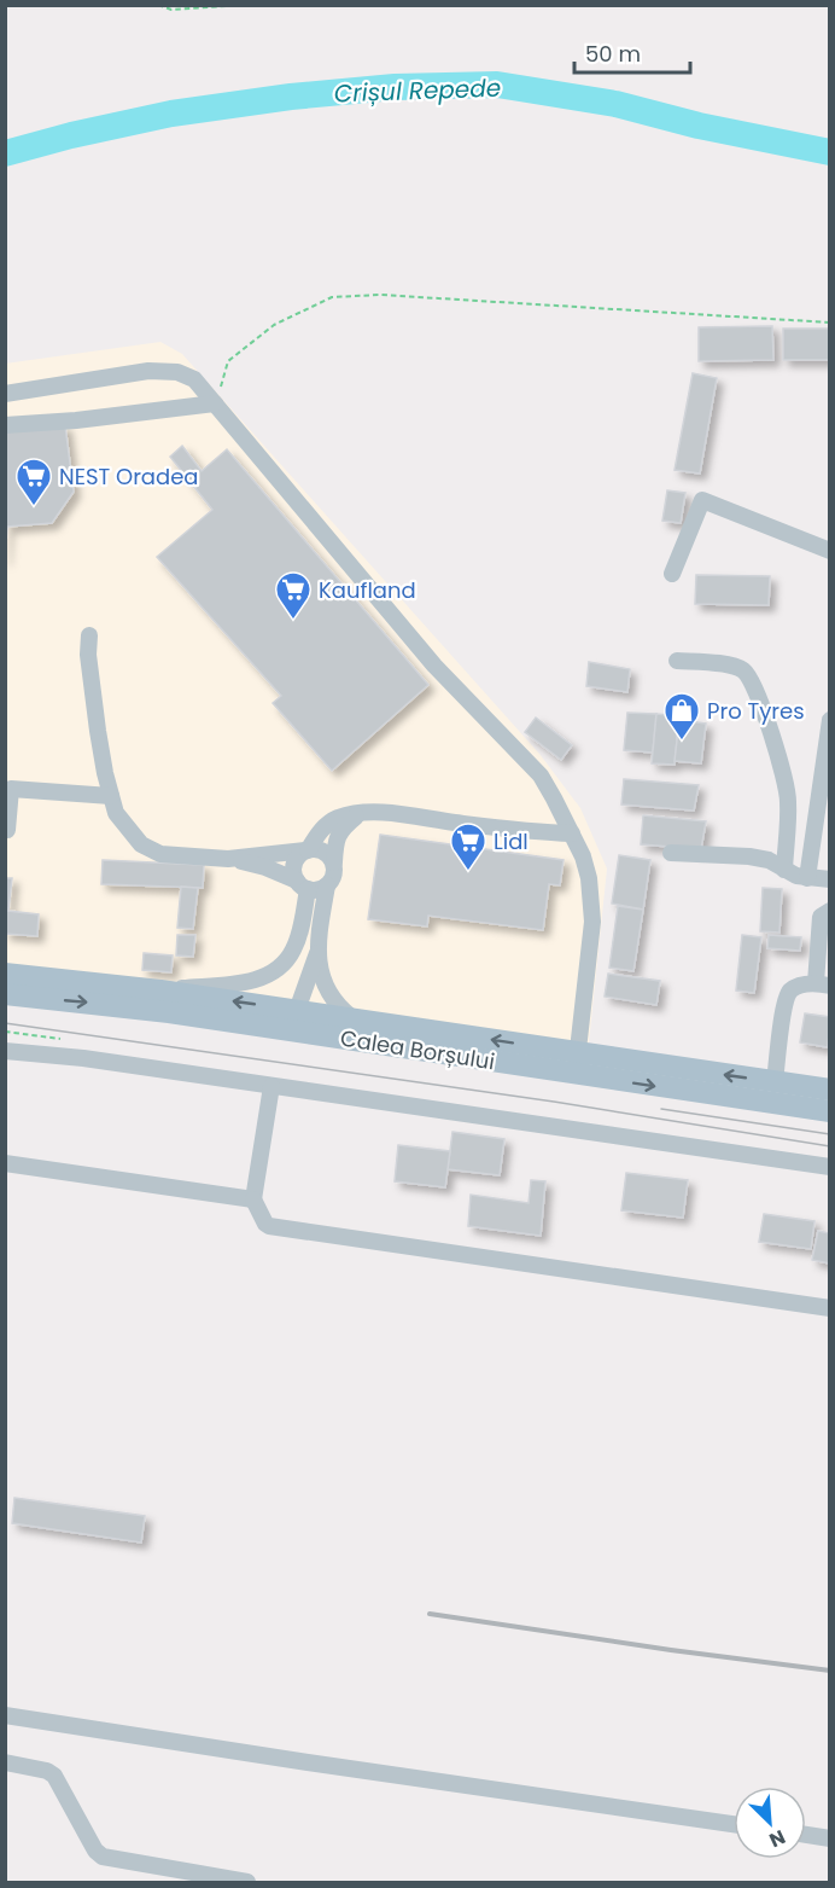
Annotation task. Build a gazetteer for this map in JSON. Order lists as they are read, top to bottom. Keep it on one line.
{"streets":{"main road":["Calea Borșului"]},"water":["Crișul Repede"],"places":{"supermarket":["NEST Oradea","Kaufland","Lidl"],"shop":["Pro Tyres"]},"scale_bar":"50 m","north":"bottom right"}
